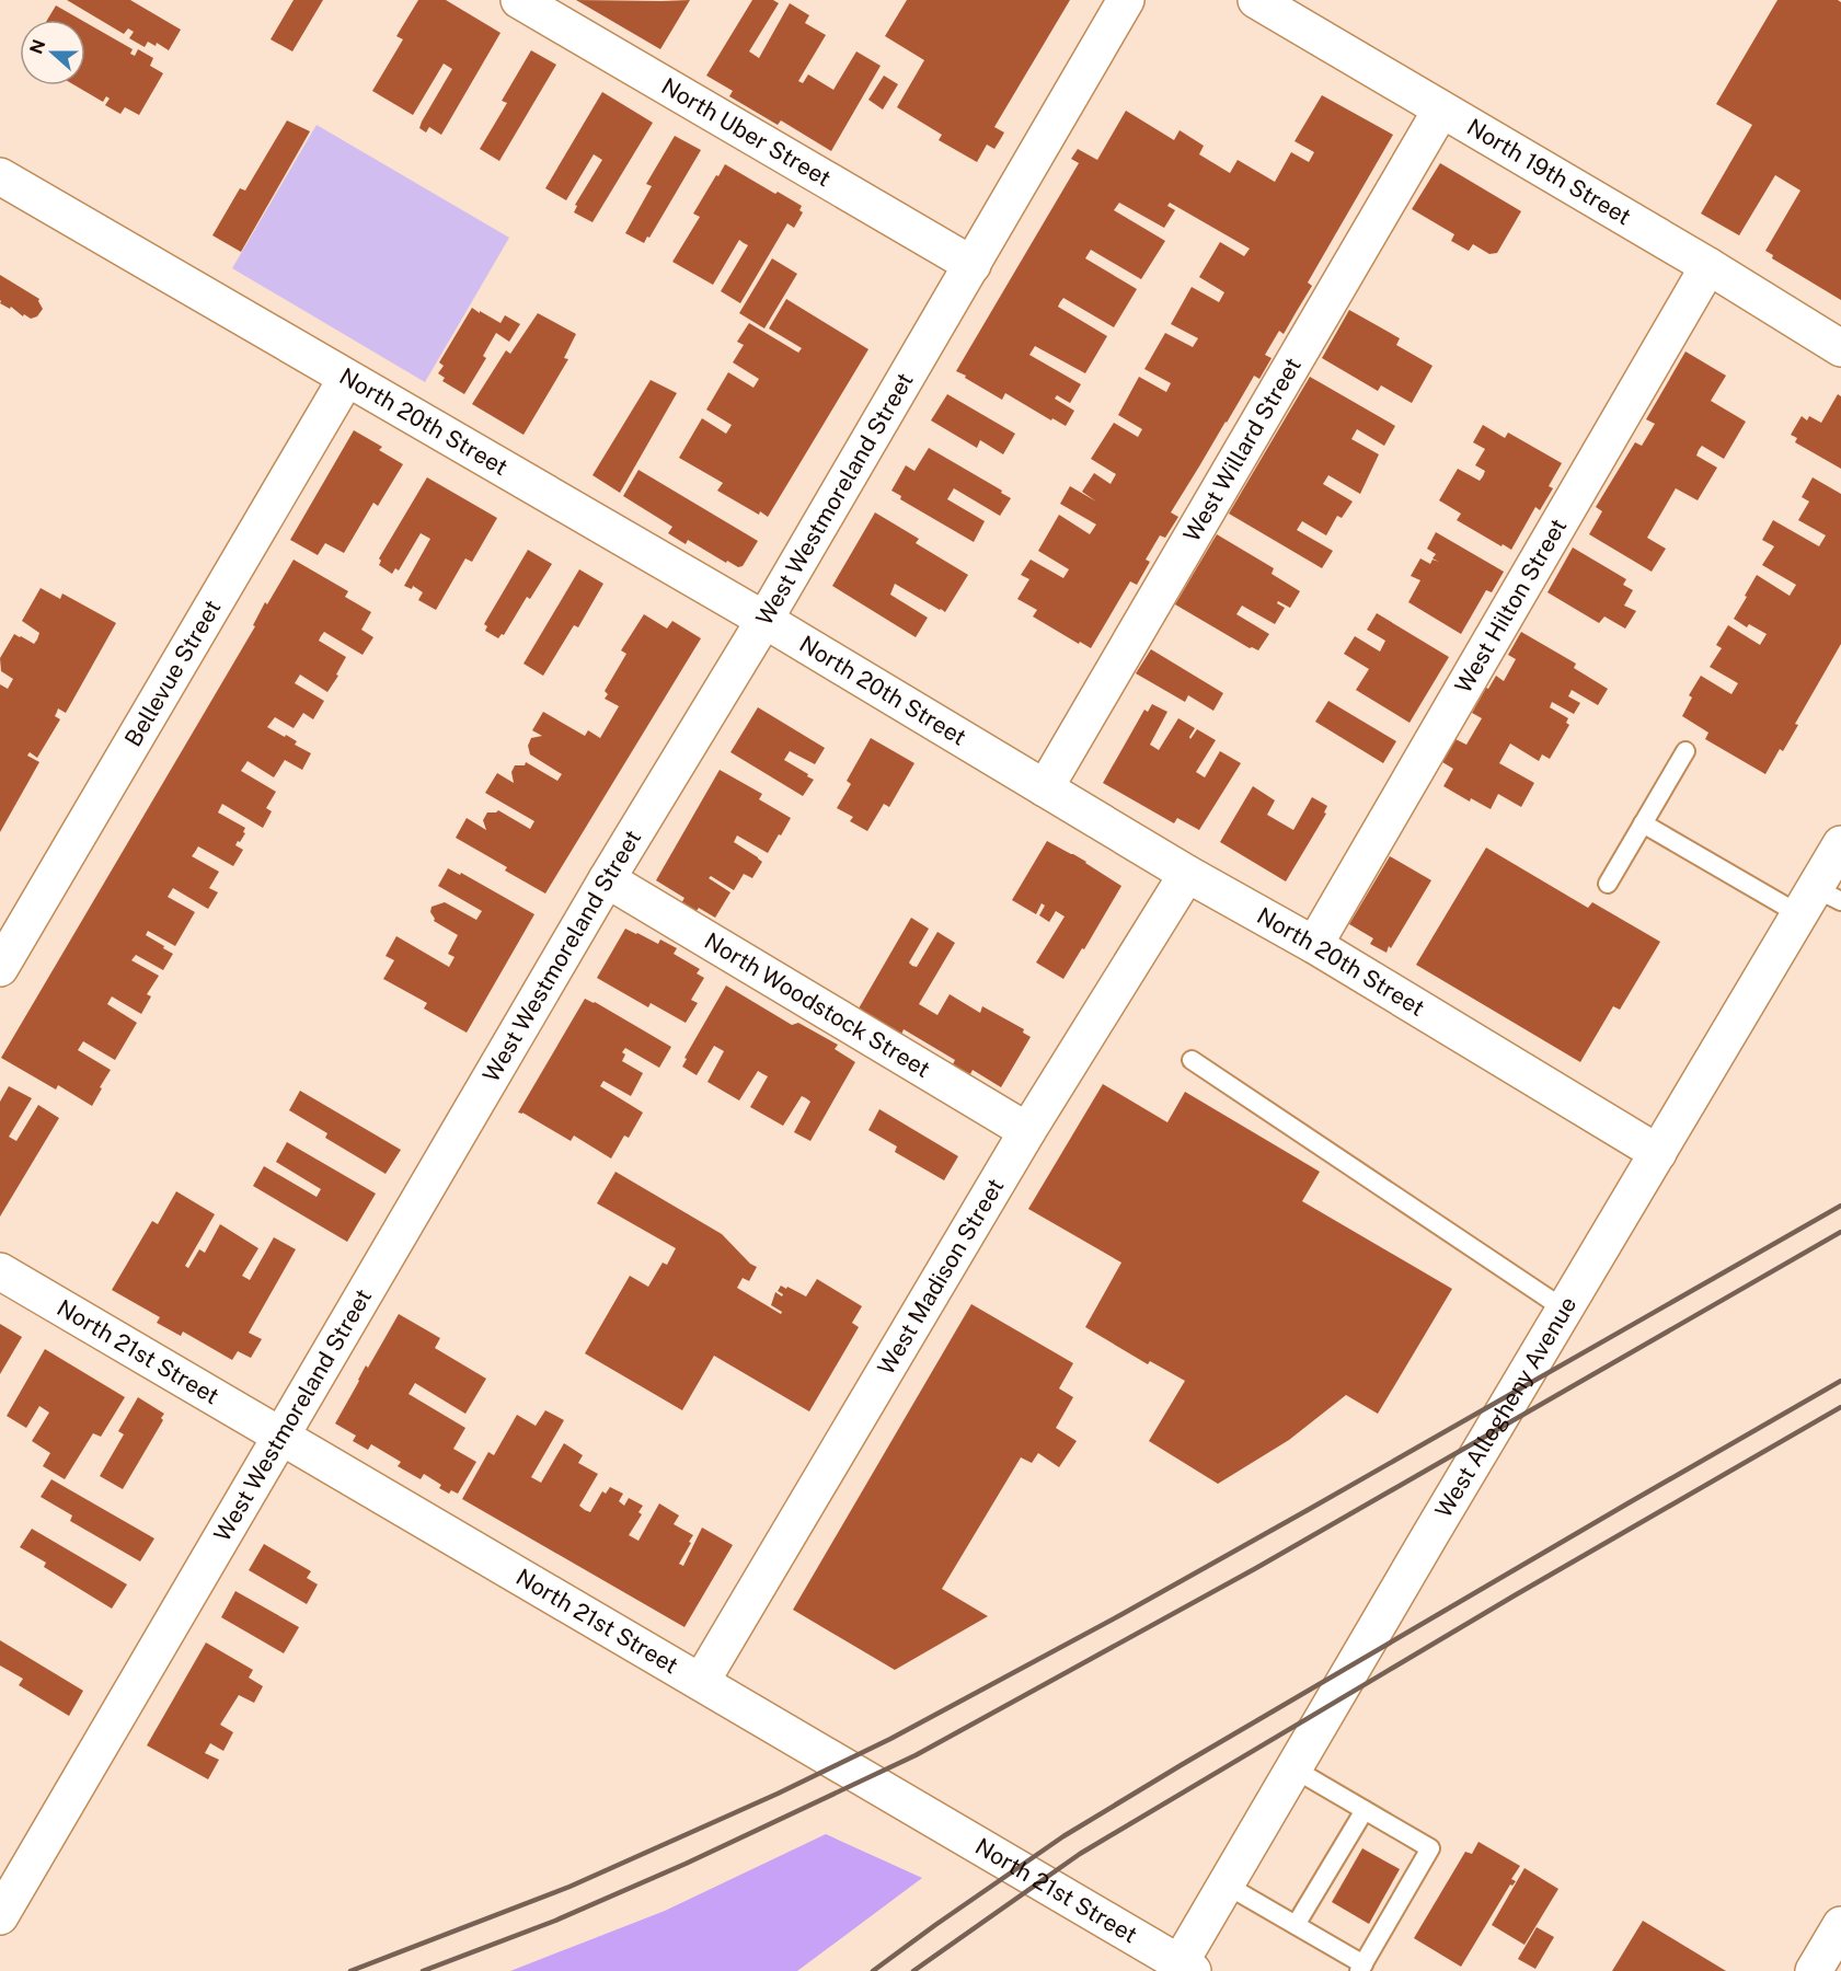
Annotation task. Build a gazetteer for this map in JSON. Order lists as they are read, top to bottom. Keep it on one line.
{"streets":{"street":["North Uber Street","North 19th Street","North 20th Street","West Willard Street","West Westmoreland Street","West Hilton Street","Bellevue Street","North Woodstock Street","West Madison Street","North 21st Street","West Allegheny Avenue"]},"crossings":[["North Uber Street","West Westmoreland Street"],["North 19th Street","West Willard Street"],["North 19th Street","West Hilton Street"],["North 20th Street","West Willard Street"],["North 20th Street","West Westmoreland Street"],["North 20th Street","West Hilton Street"],["North 20th Street","Bellevue Street"],["North 20th Street","West Madison Street"],["North 20th Street","West Allegheny Avenue"],["West Westmoreland Street","North Woodstock Street"],["West Westmoreland Street","North 21st Street"],["North Woodstock Street","West Madison Street"],["West Madison Street","North 21st Street"],["North 21st Street","West Allegheny Avenue"]],"north":"left"}
